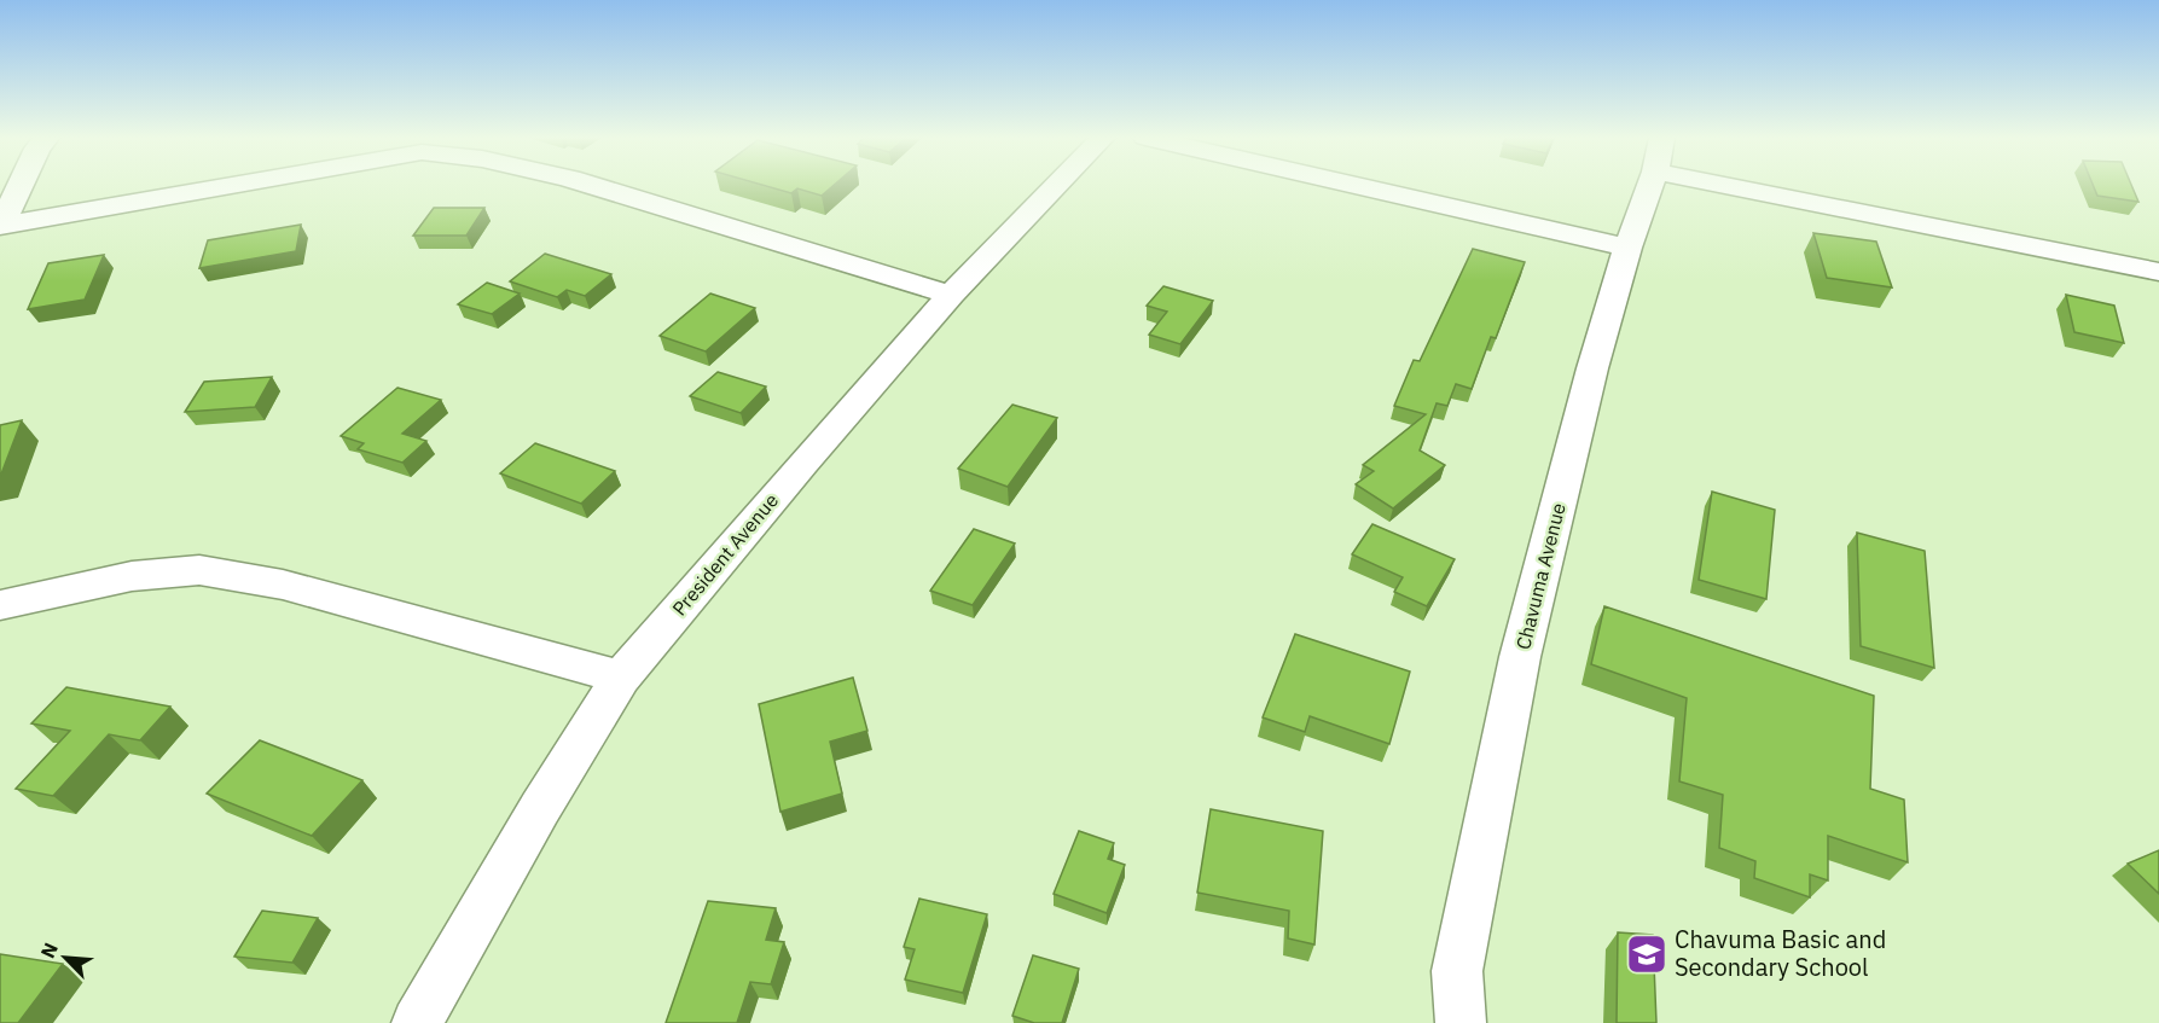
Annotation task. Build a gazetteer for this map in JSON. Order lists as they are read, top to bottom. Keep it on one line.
{"streets":{"street":["President Avenue","Chavuma Avenue"]},"places":{"school or university":["Chavuma Basic and Secondary School"]},"north":"top left"}
